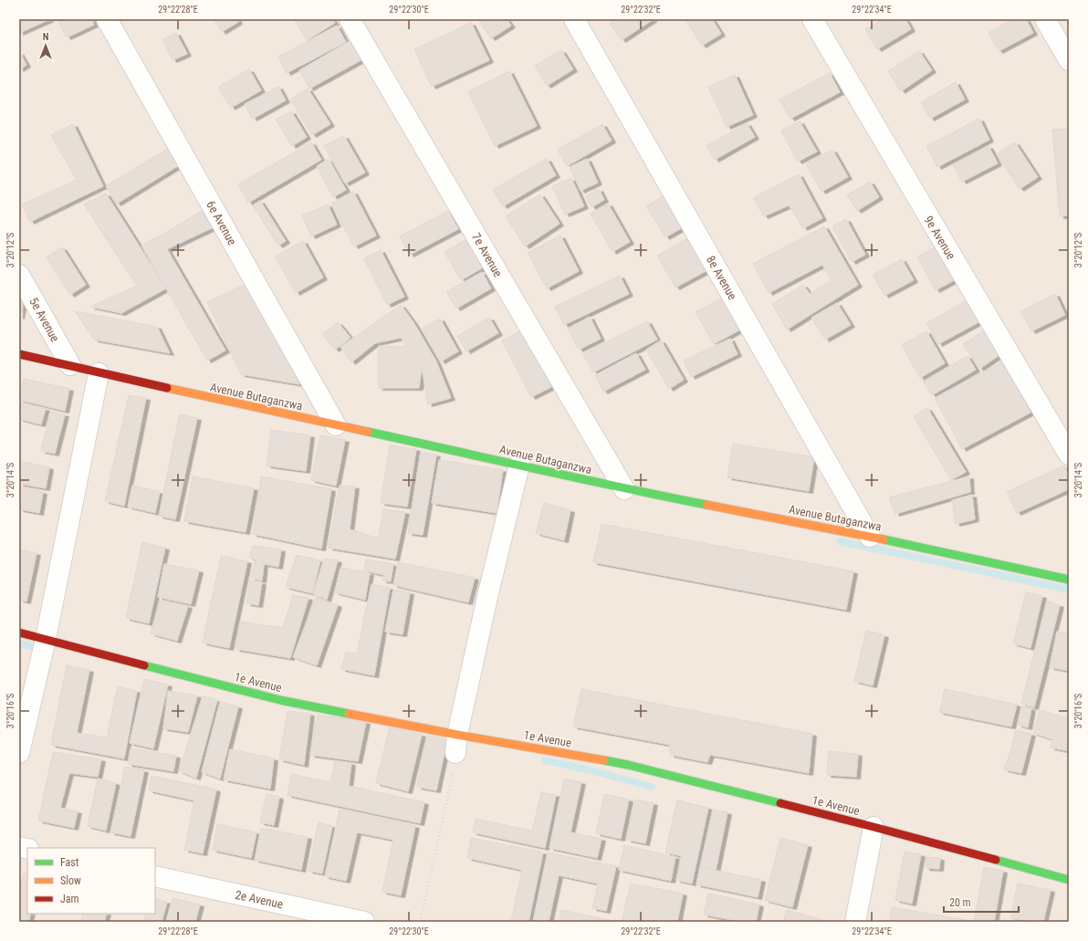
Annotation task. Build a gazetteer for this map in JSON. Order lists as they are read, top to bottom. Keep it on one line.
{"streets":{"street":["6e Avenue","9e Avenue","7e Avenue","8e Avenue","5e Avenue","Avenue Butaganzwa","1e Avenue","2e Avenue"]},"crossings":[["6e Avenue","Avenue Butaganzwa"],["7e Avenue","Avenue Butaganzwa"],["8e Avenue","Avenue Butaganzwa"],["5e Avenue","Avenue Butaganzwa"]],"legend":["Fast","Slow","Jam"],"scale_bar":"20 m","north":"top","coordinates":["29°22'28\"E","29°22'30\"E","29°22'32\"E","29°22'34\"E","3°20'12\"S","3°20'14\"S","3°20'16\"S"]}
